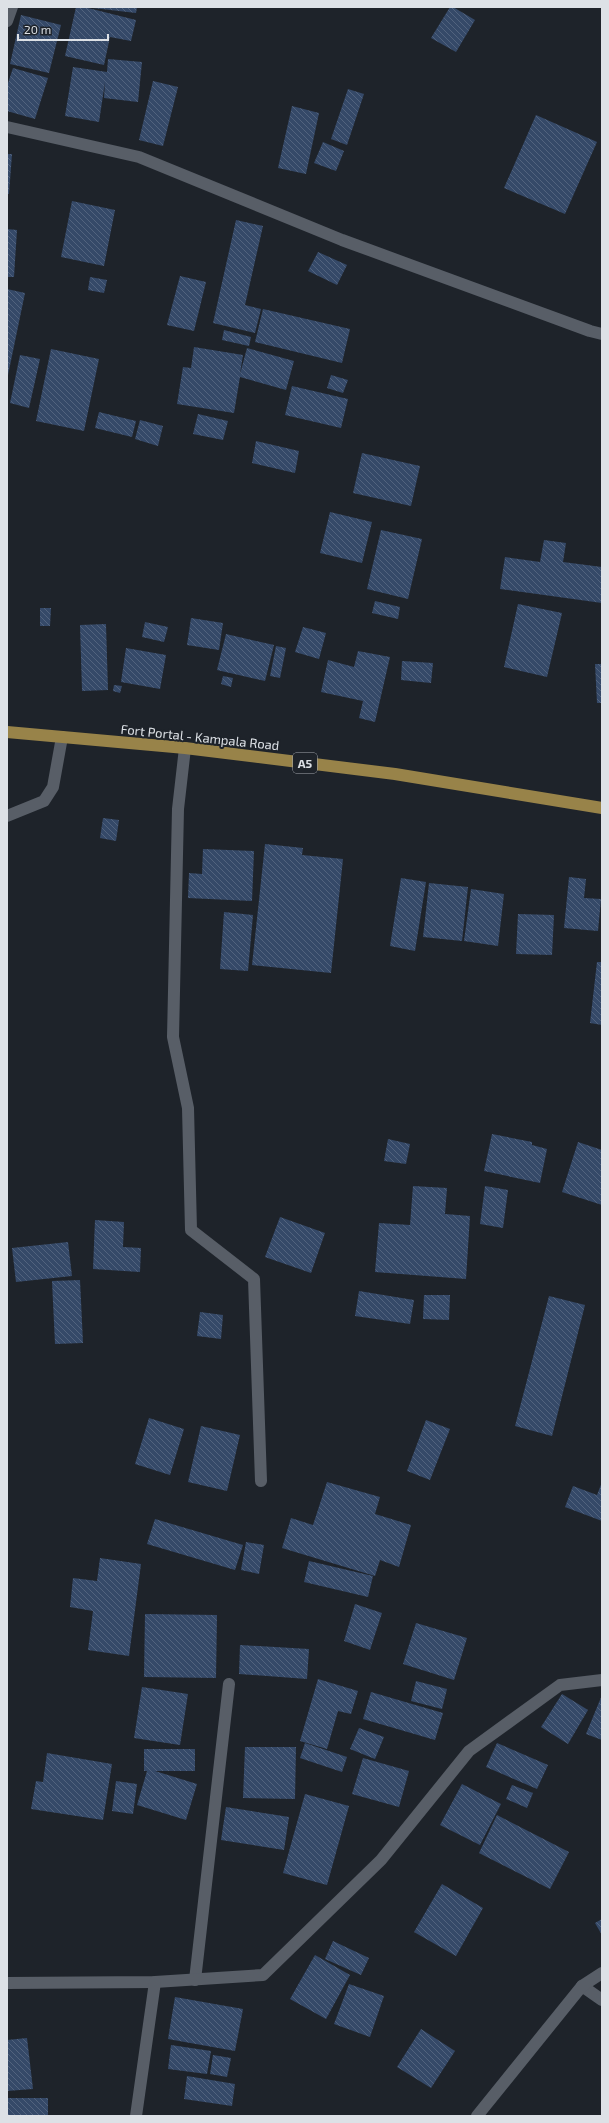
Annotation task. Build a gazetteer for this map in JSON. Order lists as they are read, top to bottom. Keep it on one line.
{"streets":{"main road":["Fort Portal - Kampala Road","A5"]},"scale_bar":"20 m"}
